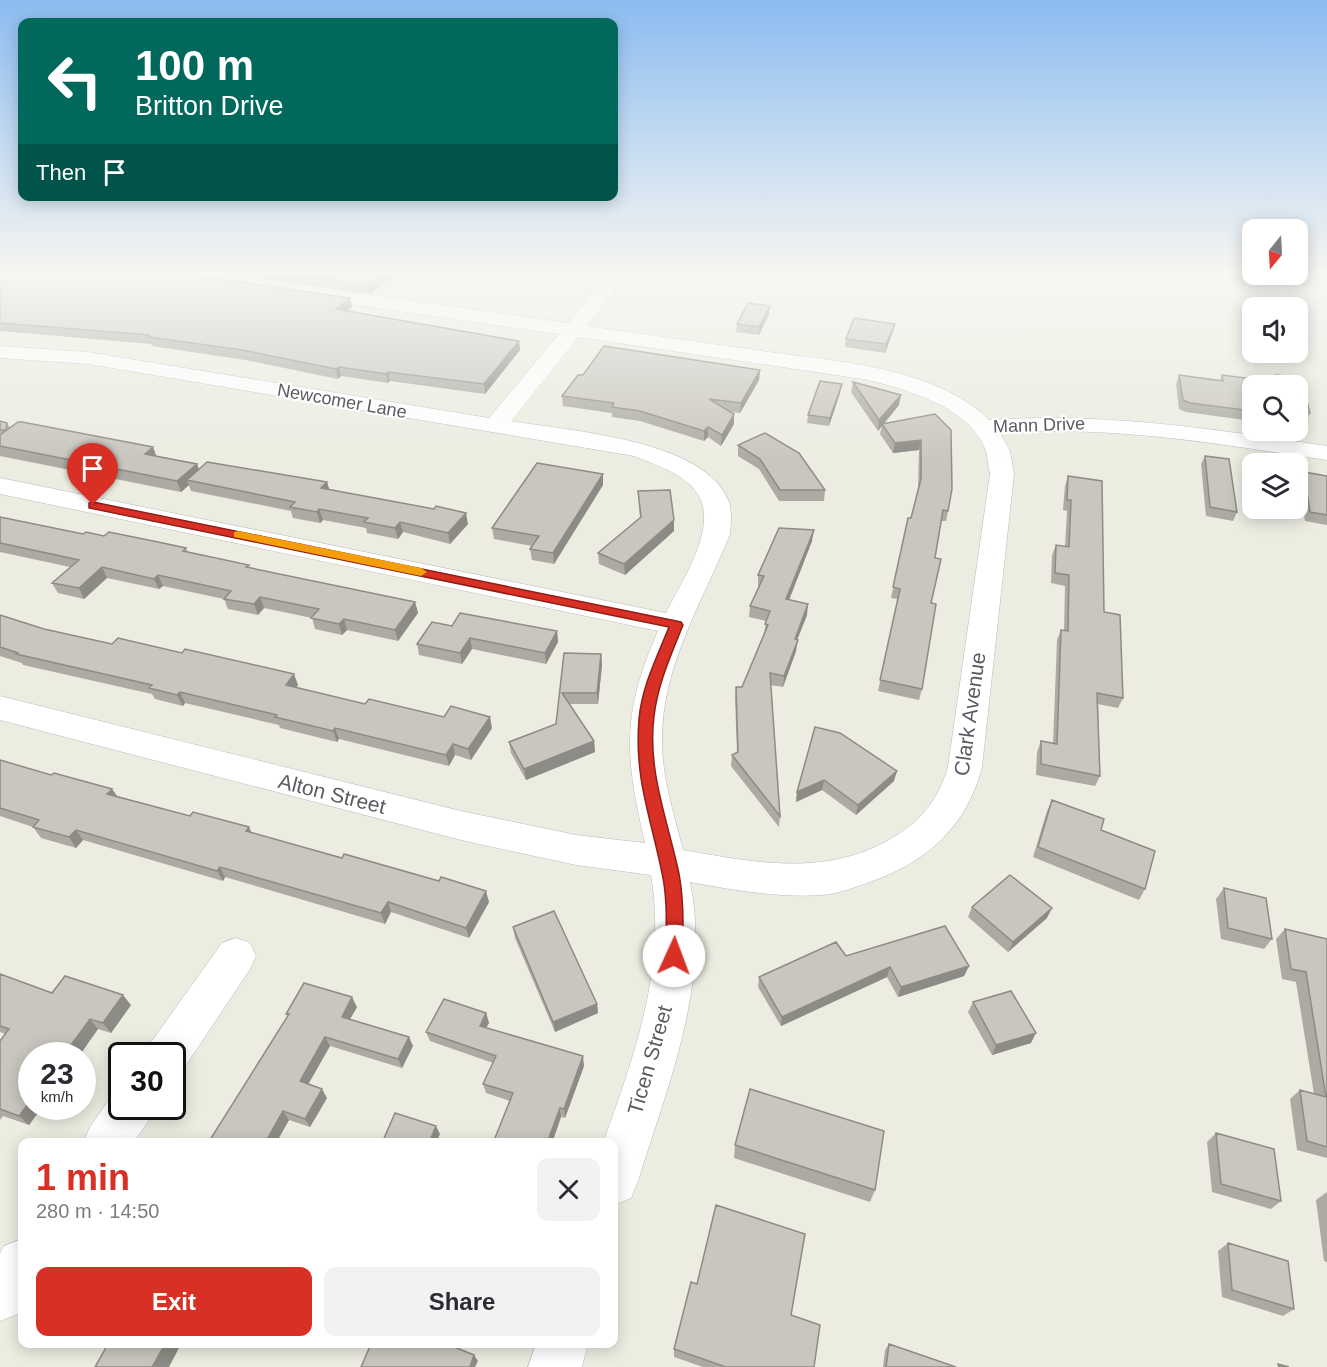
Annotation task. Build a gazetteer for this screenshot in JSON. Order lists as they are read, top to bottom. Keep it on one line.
{"streets":{"street":["Newcomer Lane","Mann Drive","Clark Avenue","Alton Street","Ticen Street"]},"crossings":[["Newcomer Lane","Ticen Street"],["Mann Drive","Clark Avenue"],["Clark Avenue","Alton Street"],["Clark Avenue","Ticen Street"],["Alton Street","Ticen Street"]],"north":"bottom","page":{"turn":["100 m","Britton Drive"],"then":"Then","speed":"23 km/h","limit":"30","heading":["1 min","280 m · 14:50"],"buttons":["Exit","Share"]}}
